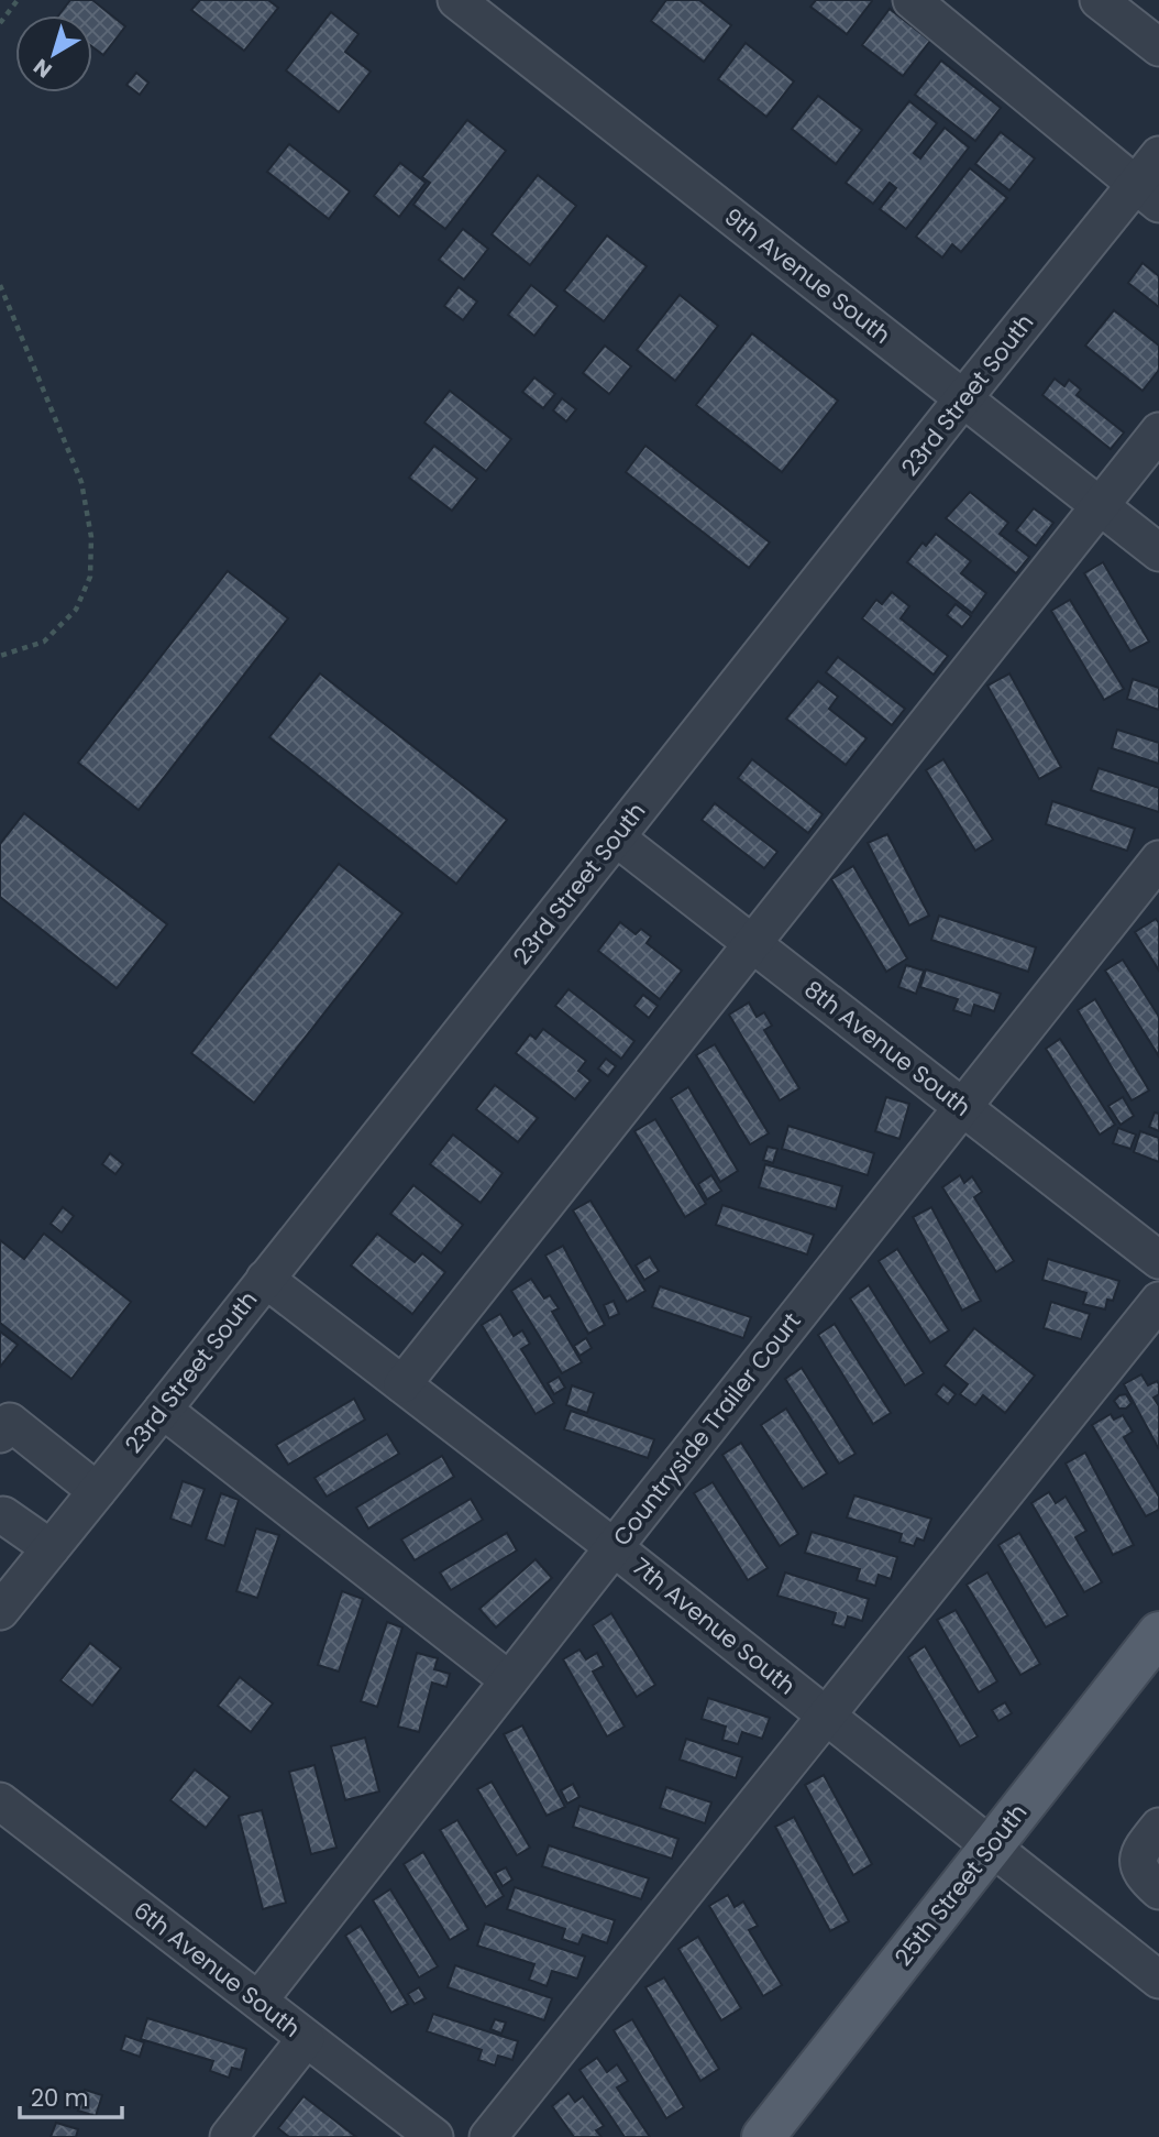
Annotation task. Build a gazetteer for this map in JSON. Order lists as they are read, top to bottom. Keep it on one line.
{"streets":{"main road":["25th Street South"],"street":["9th Avenue South","23rd Street South","8th Avenue South","Countryside Trailer Court","7th Avenue South","6th Avenue South"]},"crossings":[["9th Avenue South","23rd Street South"],["23rd Street South","8th Avenue South"],["23rd Street South","7th Avenue South"],["8th Avenue South","Countryside Trailer Court"],["Countryside Trailer Court","7th Avenue South"],["Countryside Trailer Court","6th Avenue South"],["7th Avenue South","25th Street South"]],"scale_bar":"20 m","north":"bottom left"}
